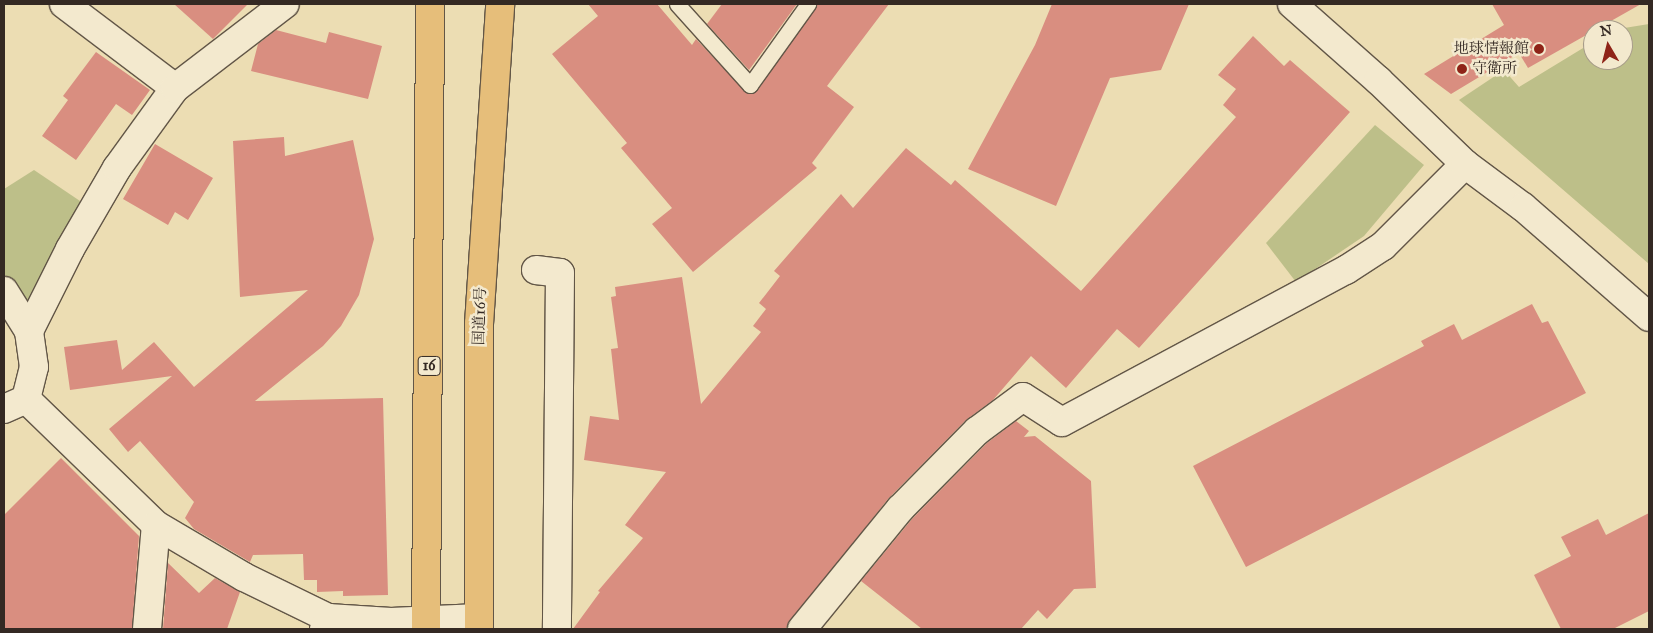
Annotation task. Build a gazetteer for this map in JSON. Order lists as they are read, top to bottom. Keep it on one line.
{"streets":{"highway":["国道16号","16"]},"places":["地球情報館","守衛所"],"north":"top"}
